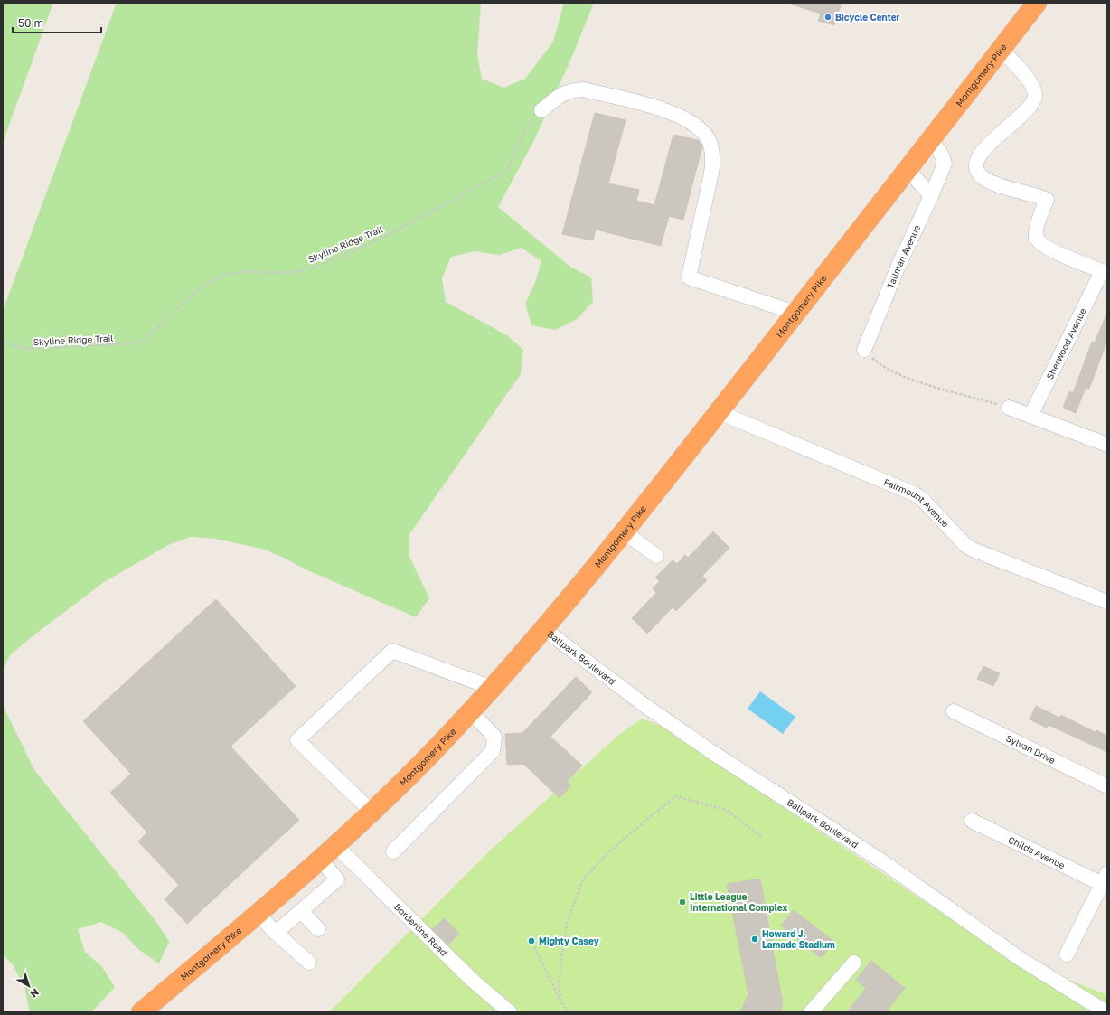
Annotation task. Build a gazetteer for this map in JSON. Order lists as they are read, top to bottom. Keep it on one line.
{"streets":{"highway":["Montgomery Pike"],"street":["Tallman Avenue","Sherwood Avenue","Fairmount Avenue","Ballpark Boulevard","Sylvan Drive","Childs Avenue","Borderline Road"],"path":["Skyline Ridge Trail"]},"crossings":[["Montgomery Pike","Tallman Avenue"],["Montgomery Pike","Fairmount Avenue"],["Montgomery Pike","Ballpark Boulevard"],["Montgomery Pike","Borderline Road"]],"places":["Bicycle Center","Little League International Complex","Howard J. Lamade Stadium","Mighty Casey"],"scale_bar":"50 m","north":"bottom right"}
